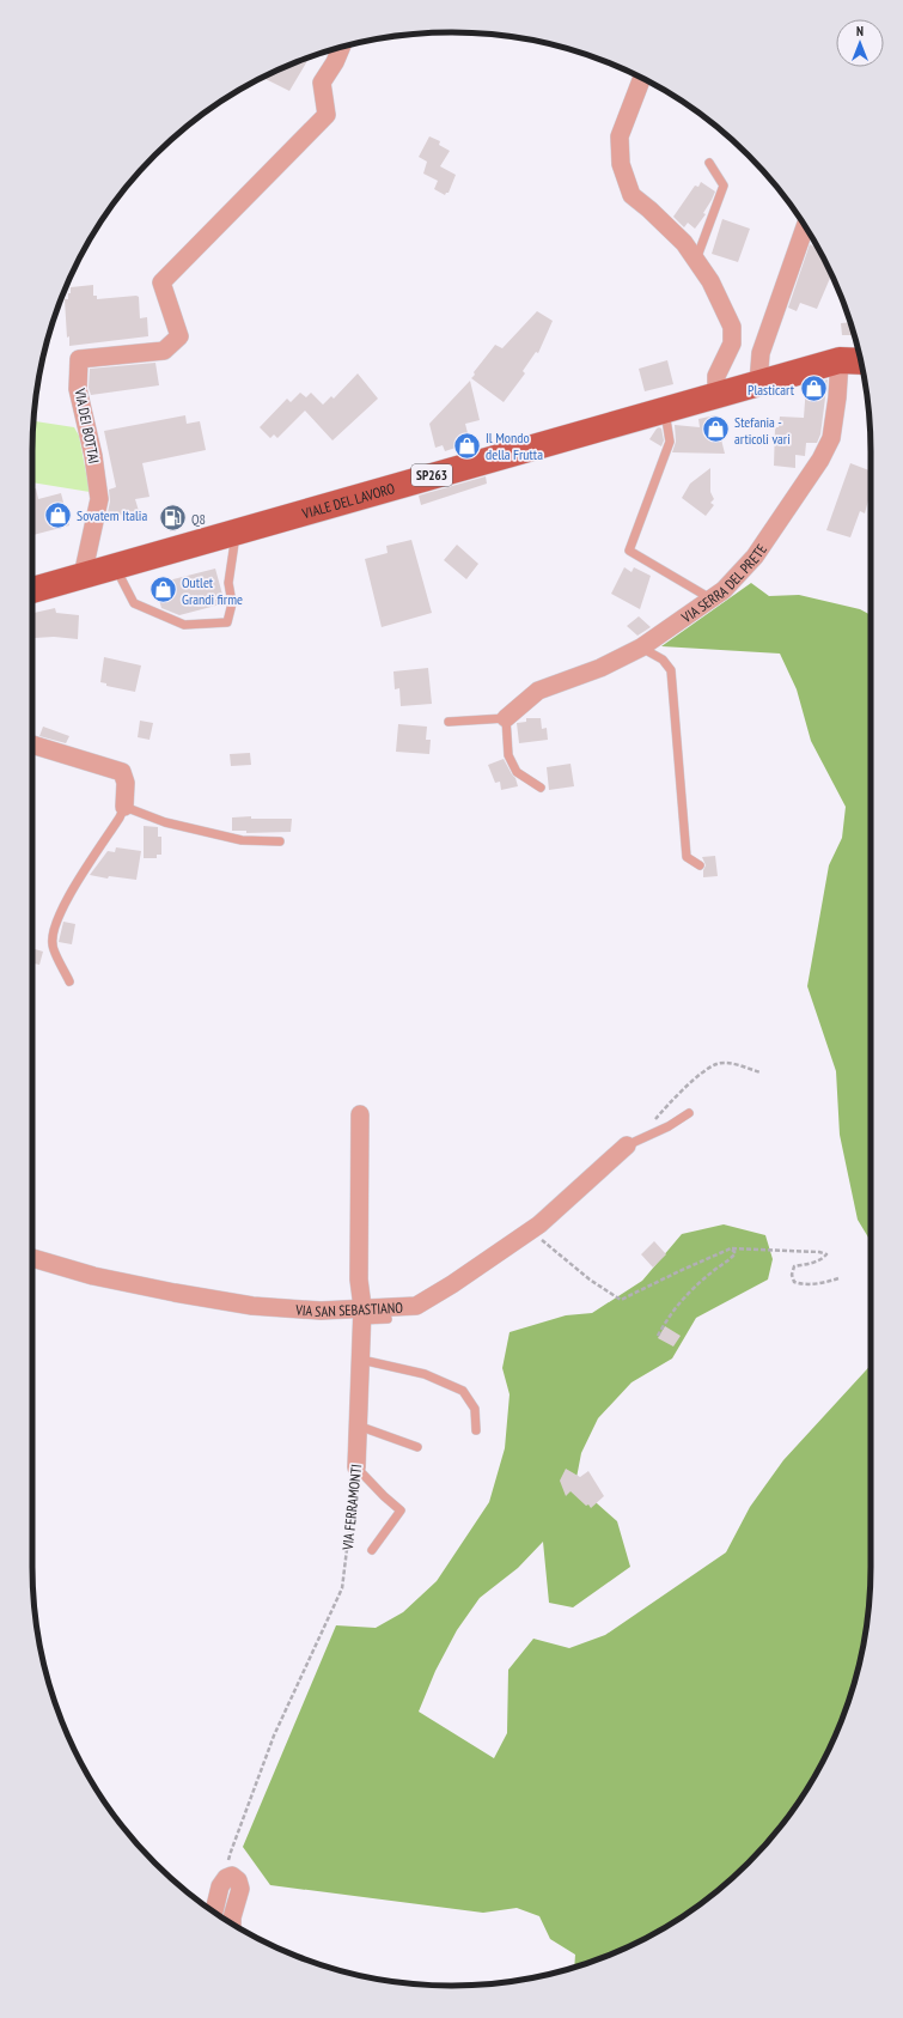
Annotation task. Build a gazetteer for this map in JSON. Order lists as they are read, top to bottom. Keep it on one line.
{"streets":{"main road":["SP263","VIALE DEL LAVORO"],"street":["VIA DEI BOTTAI","VIA SERRA DEL PRETE","VIA SAN SEBASTIANO","VIA FERRAMONTI"]},"crossings":[["VIA DEI BOTTAI","VIALE DEL LAVORO"],["VIALE DEL LAVORO","VIA SERRA DEL PRETE"],["VIA SAN SEBASTIANO","VIA FERRAMONTI"]],"places":{"shop":["Plasticart","Stefania - articoli vari","Il Mondo della Frutta","Sovatem Italia","Outlet Grandi firme"],"fuel station":["Q8"]},"north":"top"}
